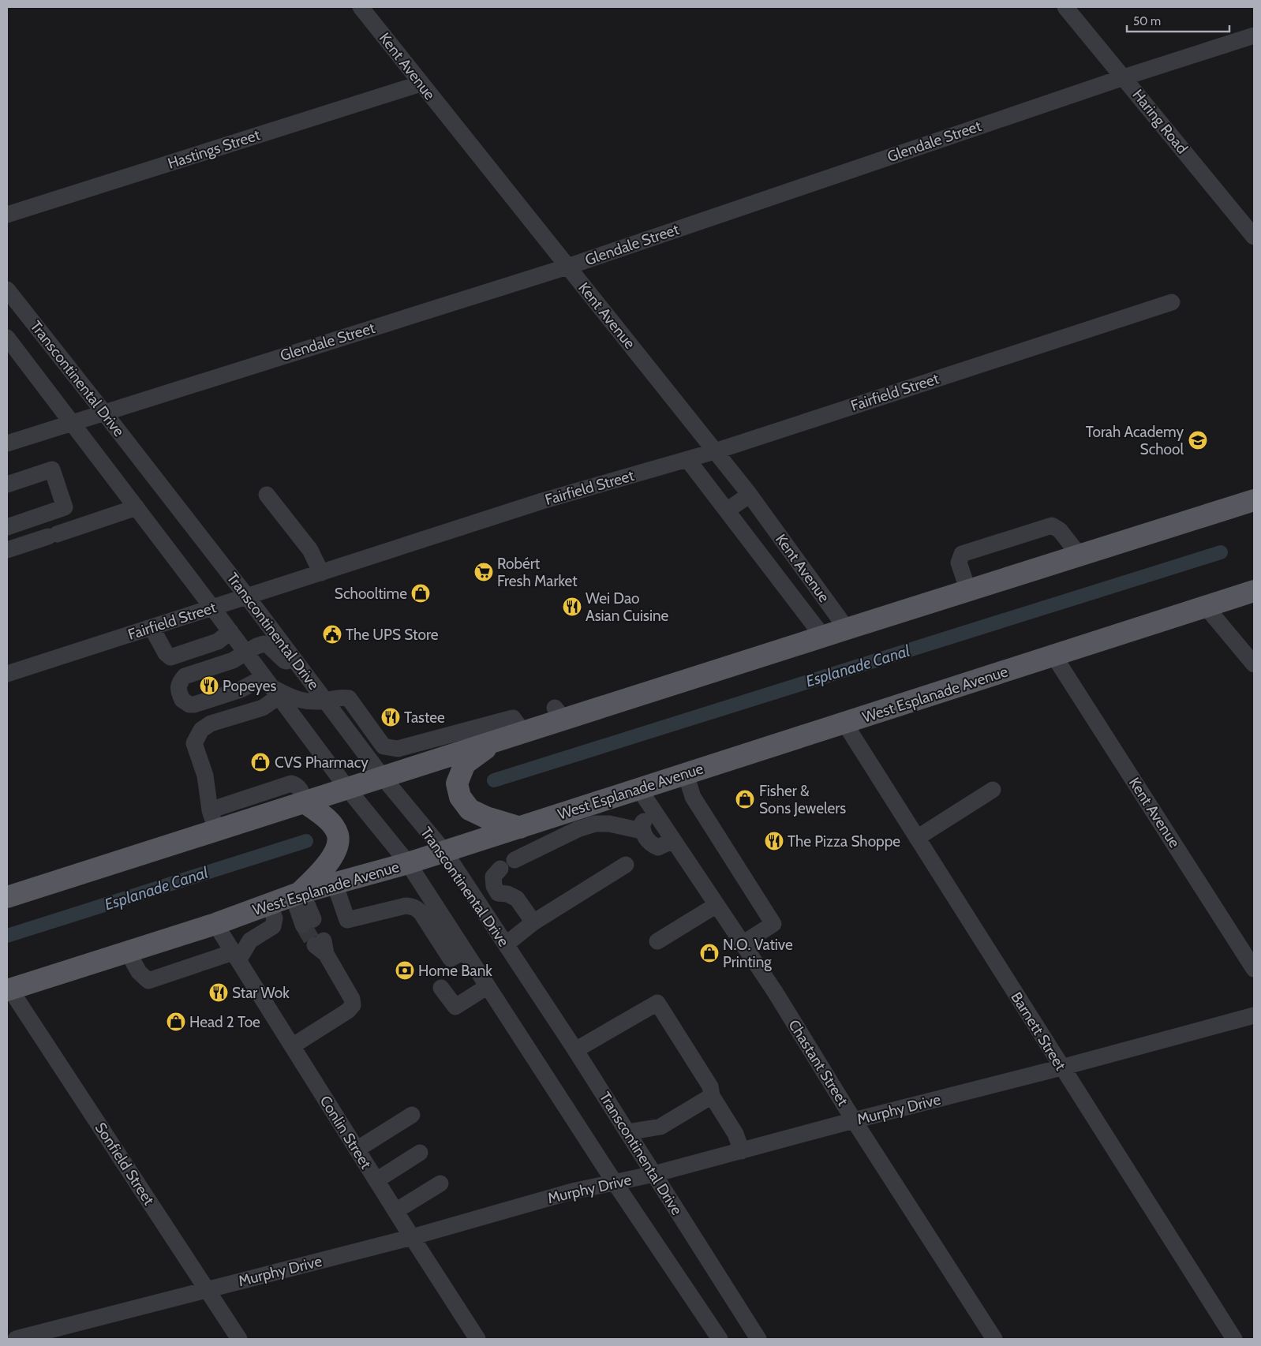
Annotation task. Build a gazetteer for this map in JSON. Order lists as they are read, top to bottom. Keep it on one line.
{"streets":{"main road":["West Esplanade Avenue"],"street":["Kent Avenue","Haring Road","Glendale Street","Hastings Street","Transcontinental Drive","Fairfield Street","Barnett Street","Chastant Street","Murphy Drive","Conlin Street","Sonfield Street"]},"crossings":[["Kent Avenue","Glendale Street"],["Kent Avenue","Hastings Street"],["Kent Avenue","Fairfield Street"],["Kent Avenue","West Esplanade Avenue"],["Haring Road","Glendale Street"],["Glendale Street","Transcontinental Drive"],["Transcontinental Drive","Fairfield Street"],["Transcontinental Drive","West Esplanade Avenue"],["Transcontinental Drive","Murphy Drive"],["West Esplanade Avenue","Barnett Street"],["West Esplanade Avenue","Chastant Street"],["West Esplanade Avenue","Conlin Street"],["West Esplanade Avenue","Sonfield Street"],["Barnett Street","Murphy Drive"],["Chastant Street","Murphy Drive"],["Murphy Drive","Conlin Street"],["Murphy Drive","Sonfield Street"]],"water":["Esplanade Canal"],"places":{"school or university":["Torah Academy School"],"supermarket":["Robért Fresh Market"],"shop":["Schooltime","CVS Pharmacy","Fisher & Sons Jewelers","N.O. Vative Printing","Head 2 Toe"],"restaurant":["Wei Dao Asian Cuisine","Popeyes","Tastee","The Pizza Shoppe","Star Wok"],"public building":["The UPS Store"],"bank":["Home Bank"]},"scale_bar":"50 m"}
